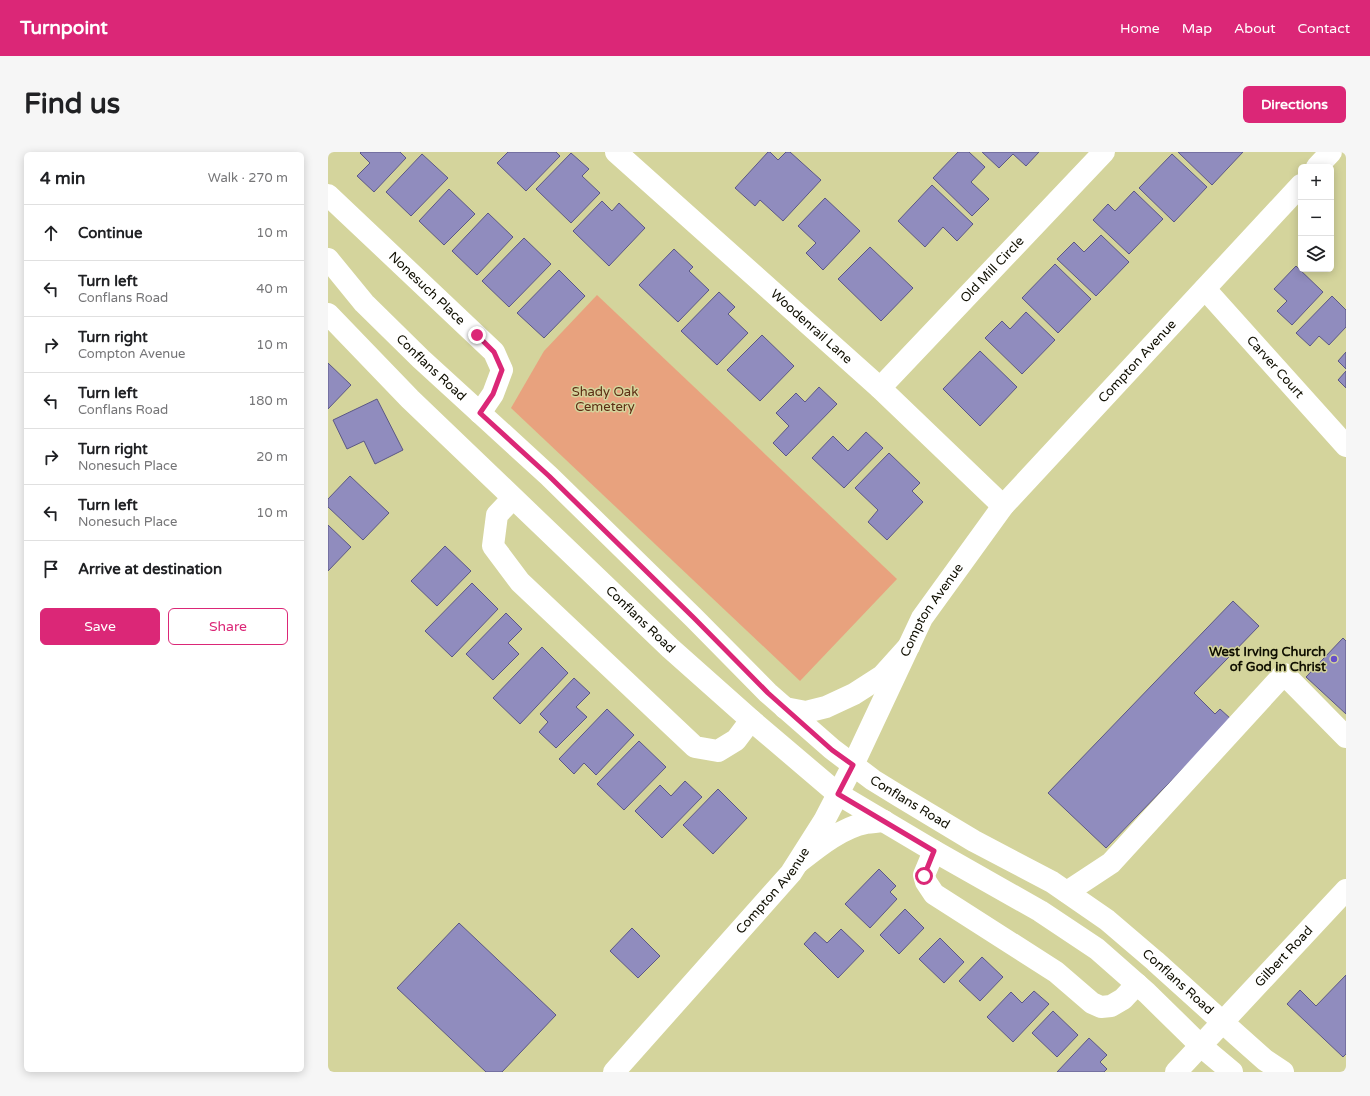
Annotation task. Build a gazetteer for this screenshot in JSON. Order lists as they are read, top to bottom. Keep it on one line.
{"streets":{"street":["Old Mill Circle","Nonesuch Place","Woodenrail Lane","Compton Avenue","Carver Court","Conflans Road","Gilbert Road"]},"crossings":[["Old Mill Circle","Woodenrail Lane"],["Nonesuch Place","Conflans Road"],["Woodenrail Lane","Compton Avenue"],["Compton Avenue","Carver Court"],["Compton Avenue","Conflans Road"],["Conflans Road","Gilbert Road"]],"parks":["Shady Oak Cemetery"],"places":["West Irving Church of God in Christ"],"page":{"header":"Turnpoint","nav":["Home","Map","About","Contact"],"buttons":["Directions",["Save","Share"]],"title":"Find us","heading":["4 min","Walk · 270 m"],"map_buttons":["+","−"],"list":[["Continue","10 m"],["Turn left","Conflans Road","40 m"],["Turn right","Compton Avenue","10 m"],["Turn left","Conflans Road","180 m"],["Turn right","Nonesuch Place","20 m"],["Turn left","Nonesuch Place","10 m"],"Arrive at destination"]}}
